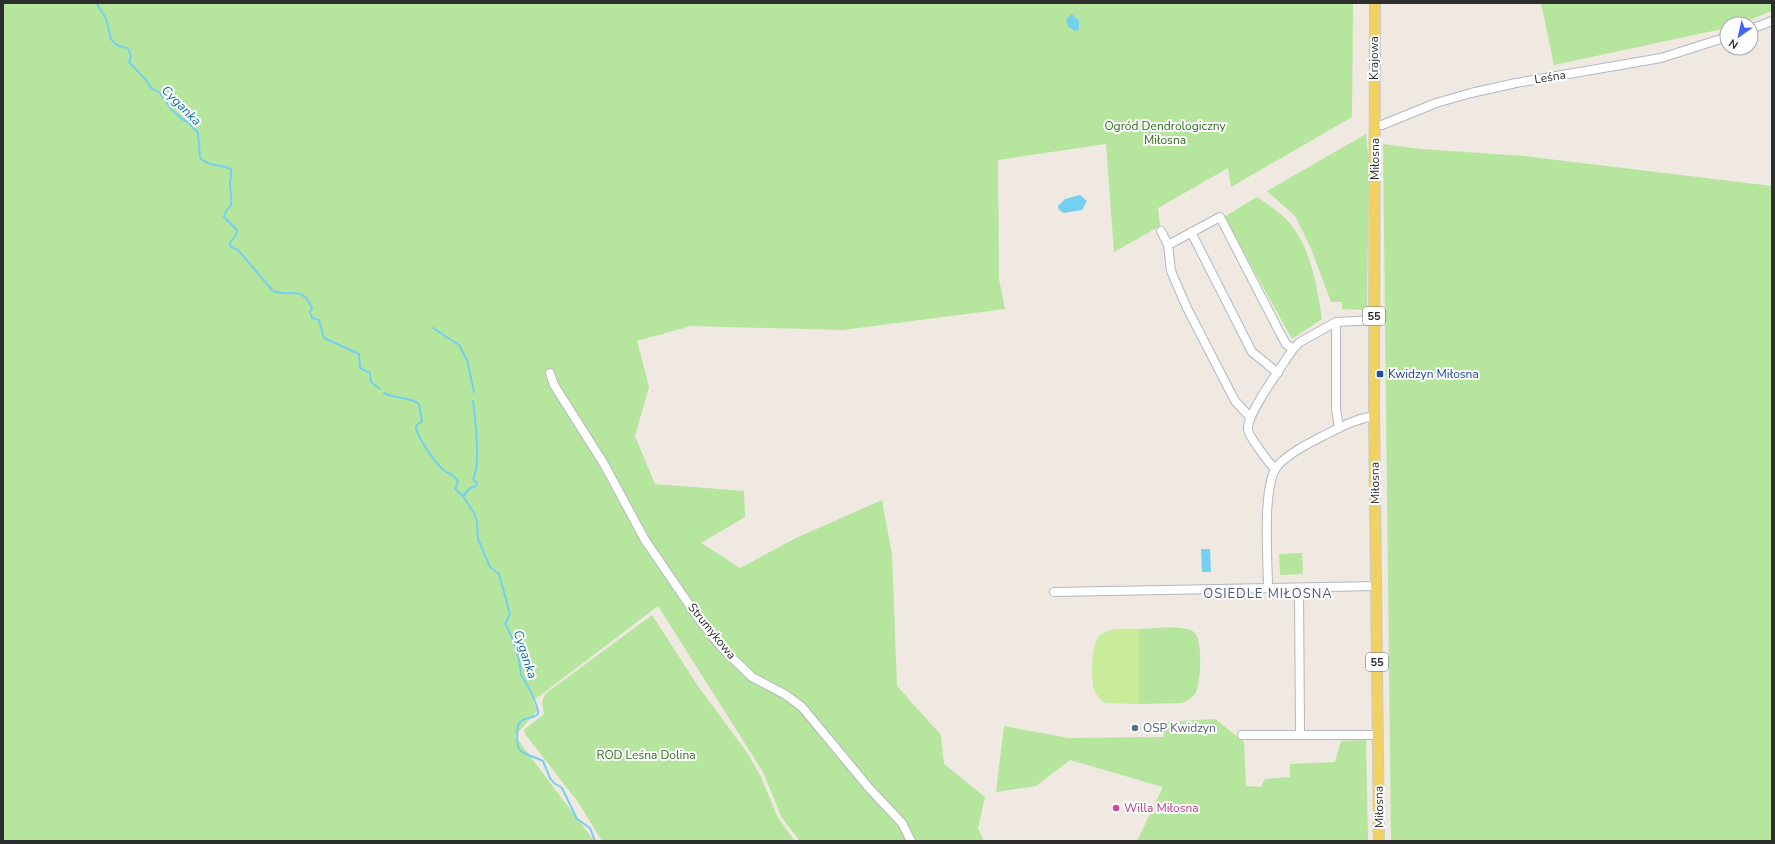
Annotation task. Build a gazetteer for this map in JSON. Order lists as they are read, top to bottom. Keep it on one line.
{"streets":{"main road":["Krajowa","Miłosna","55"],"street":["Leśna","Strumykowa"]},"crossings":[["Krajowa","Leśna"],["Krajowa","Miłosna"],["Leśna","Miłosna"]],"districts":["OSIEDLE MIŁOSNA"],"water":["Cyganka"],"parks":["Ogród Dendrologiczny Miłosna","ROD Leśna Dolina"],"places":{"transit":["Kwidzyn Miłosna"],"other":["OSP Kwidzyn","Willa Miłosna"]},"north":"bottom left"}
